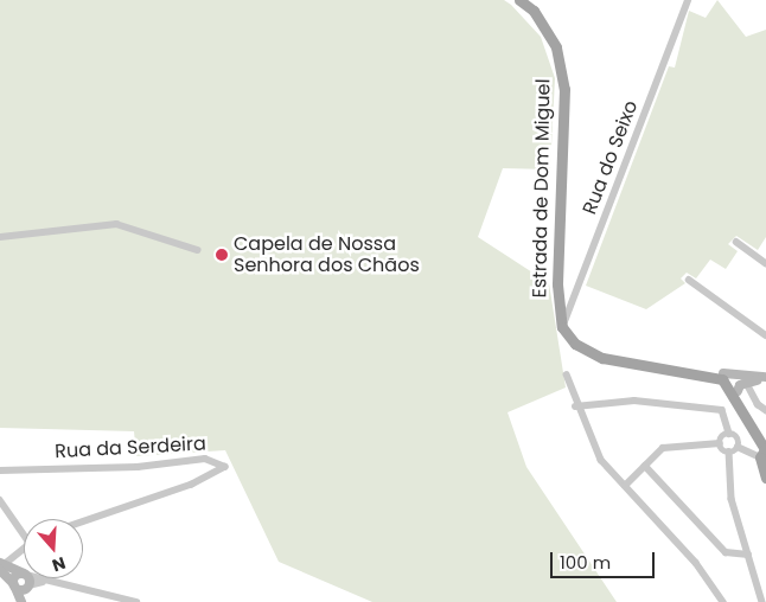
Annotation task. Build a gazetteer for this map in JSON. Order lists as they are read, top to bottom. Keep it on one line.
{"streets":{"main road":["Estrada de Dom Miguel"],"street":["Rua do Seixo","Rua da Serdeira"]},"crossings":[["Rua do Seixo","Estrada de Dom Miguel"]],"places":["Capela de Nossa Senhora dos Chãos"],"scale_bar":"100 m","north":"bottom"}
